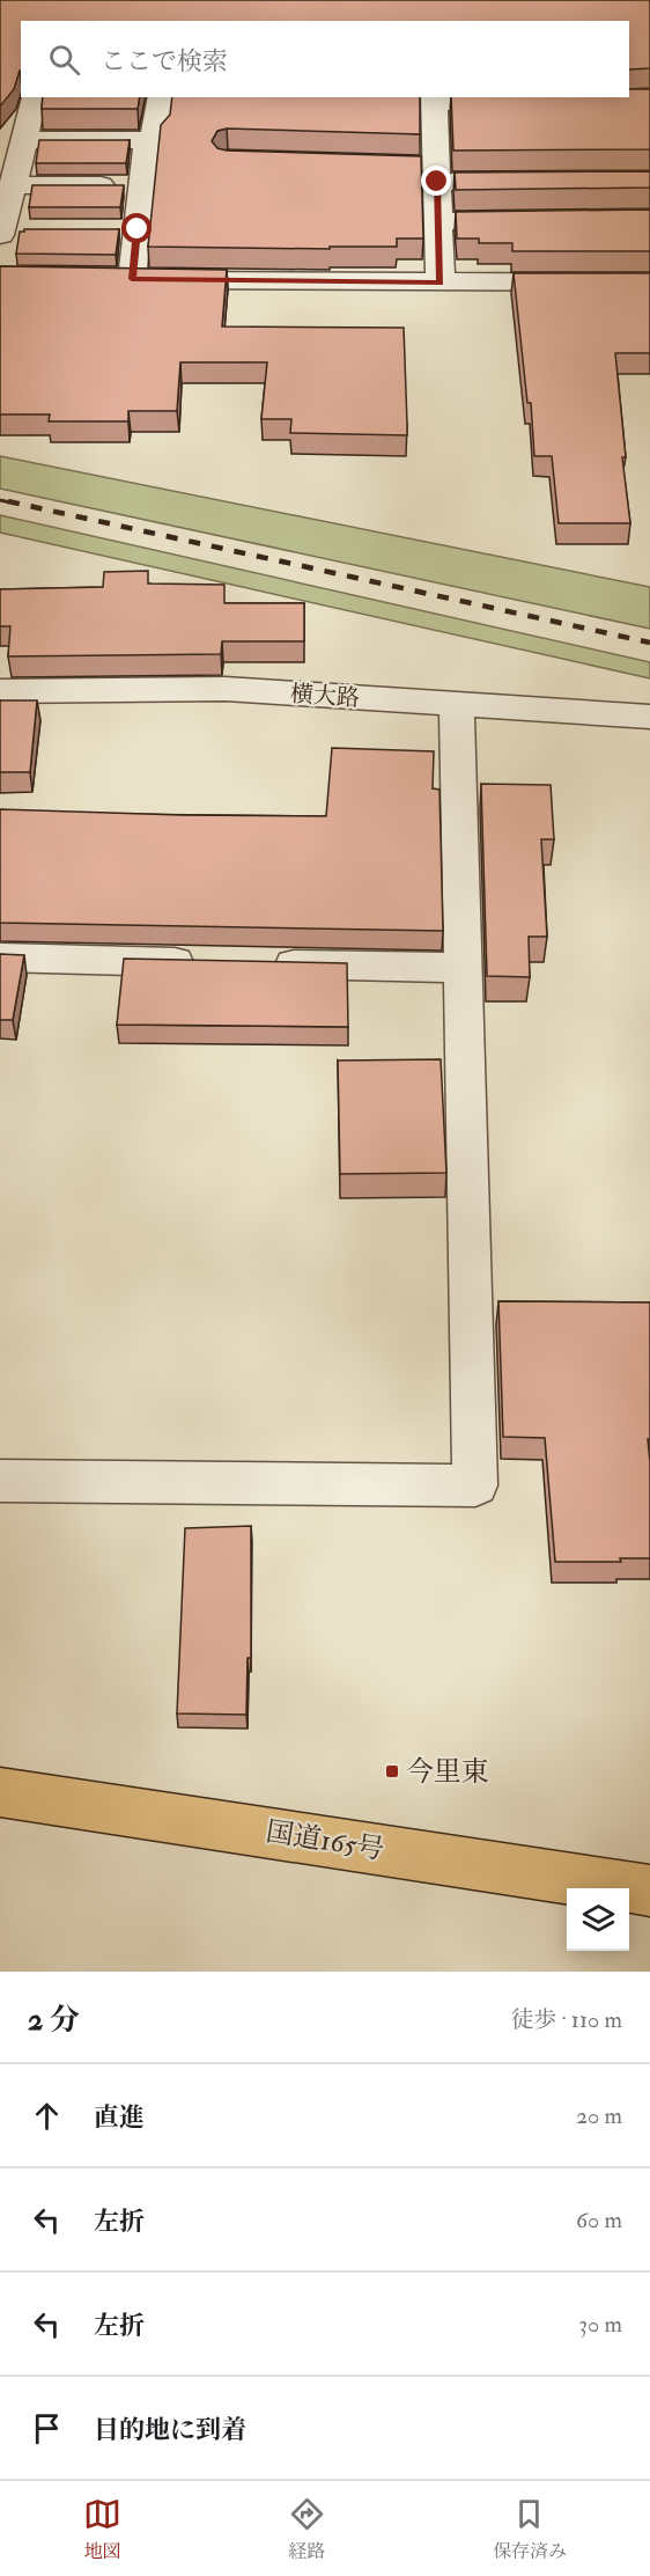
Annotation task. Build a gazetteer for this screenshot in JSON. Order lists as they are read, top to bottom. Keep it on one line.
{"streets":{"highway":["国道165号"],"street":["横大路"]},"places":{"transit":["今里東"]},"page":{"search":"ここで検索","heading":["2 分","徒歩 · 110 m"],"list":[["直進","20 m"],["左折","60 m"],["左折","30 m"],"目的地に到着"],"nav":["地図","経路","保存済み"]}}
